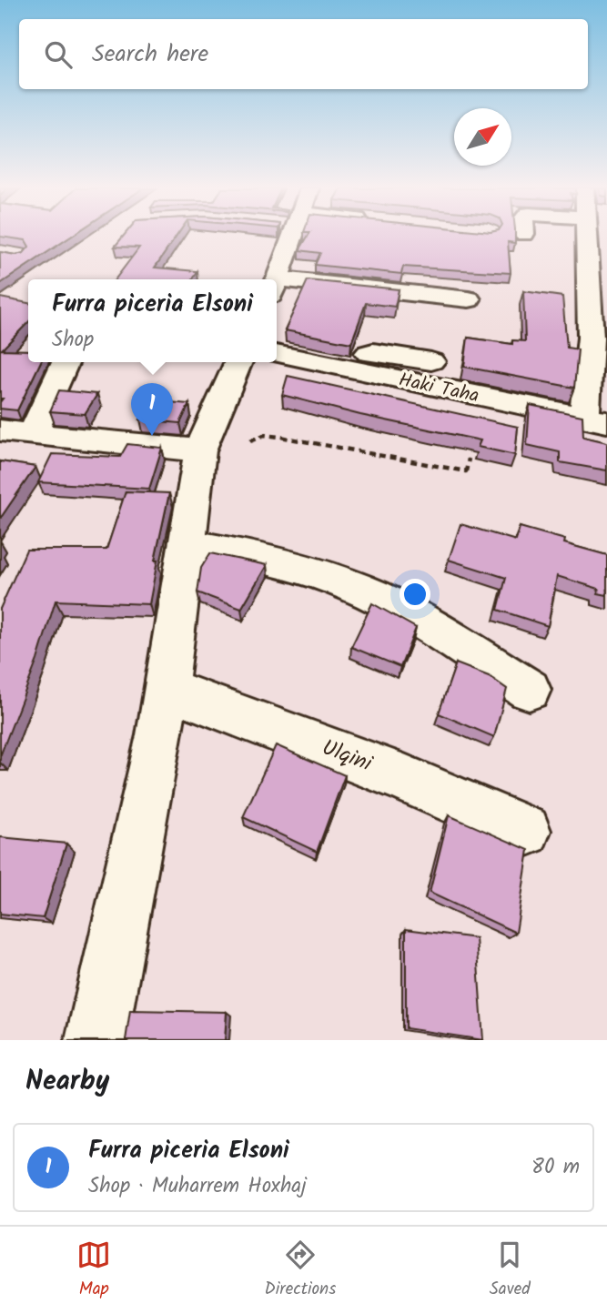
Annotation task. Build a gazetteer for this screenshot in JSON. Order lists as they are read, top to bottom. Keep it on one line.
{"streets":{"street":["Haki Taha","Ulqini"]},"north":"top right","page":{"search":"Search here","popup":["Furra piceria Elsoni","Shop"],"pins":"1","heading":"Nearby","list":[{"mark":"1","name":"Furra piceria Elsoni","note":"Shop · Muharrem Hoxhaj","value":"80 m"}],"nav":["Map","Directions","Saved"]}}
